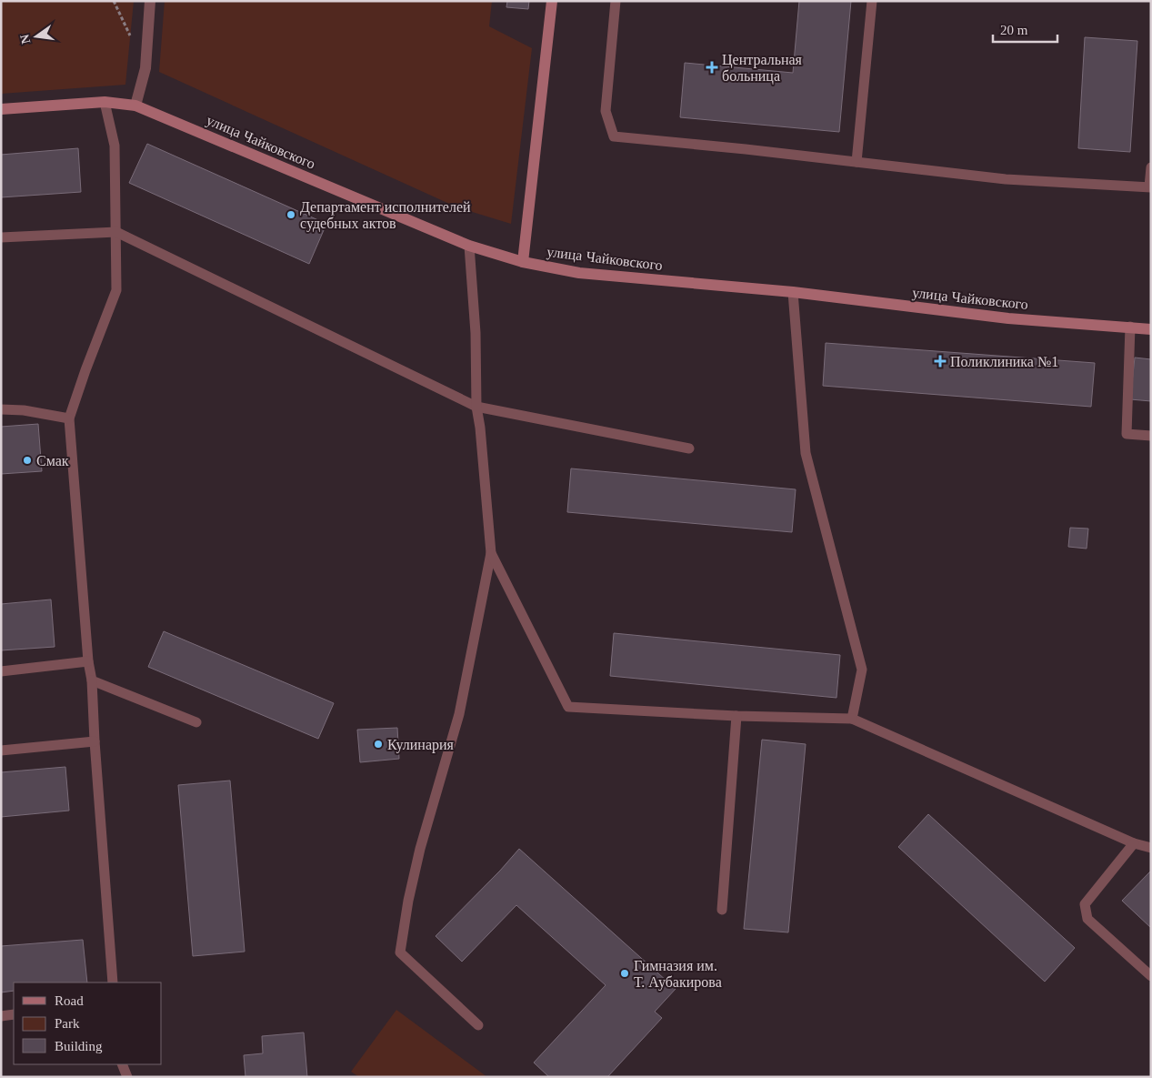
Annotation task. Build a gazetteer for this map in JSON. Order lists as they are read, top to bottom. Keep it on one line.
{"streets":{"street":["улица Чайковского"]},"places":{"health":["Центральная больница","Поликлиника №1"],"other":["Департамент исполнителей судебных актов","Смак","Кулинария","Гимназия им. Т. Аубакирова"]},"legend":["Road","Park","Building"],"scale_bar":"20 m","north":"left"}
